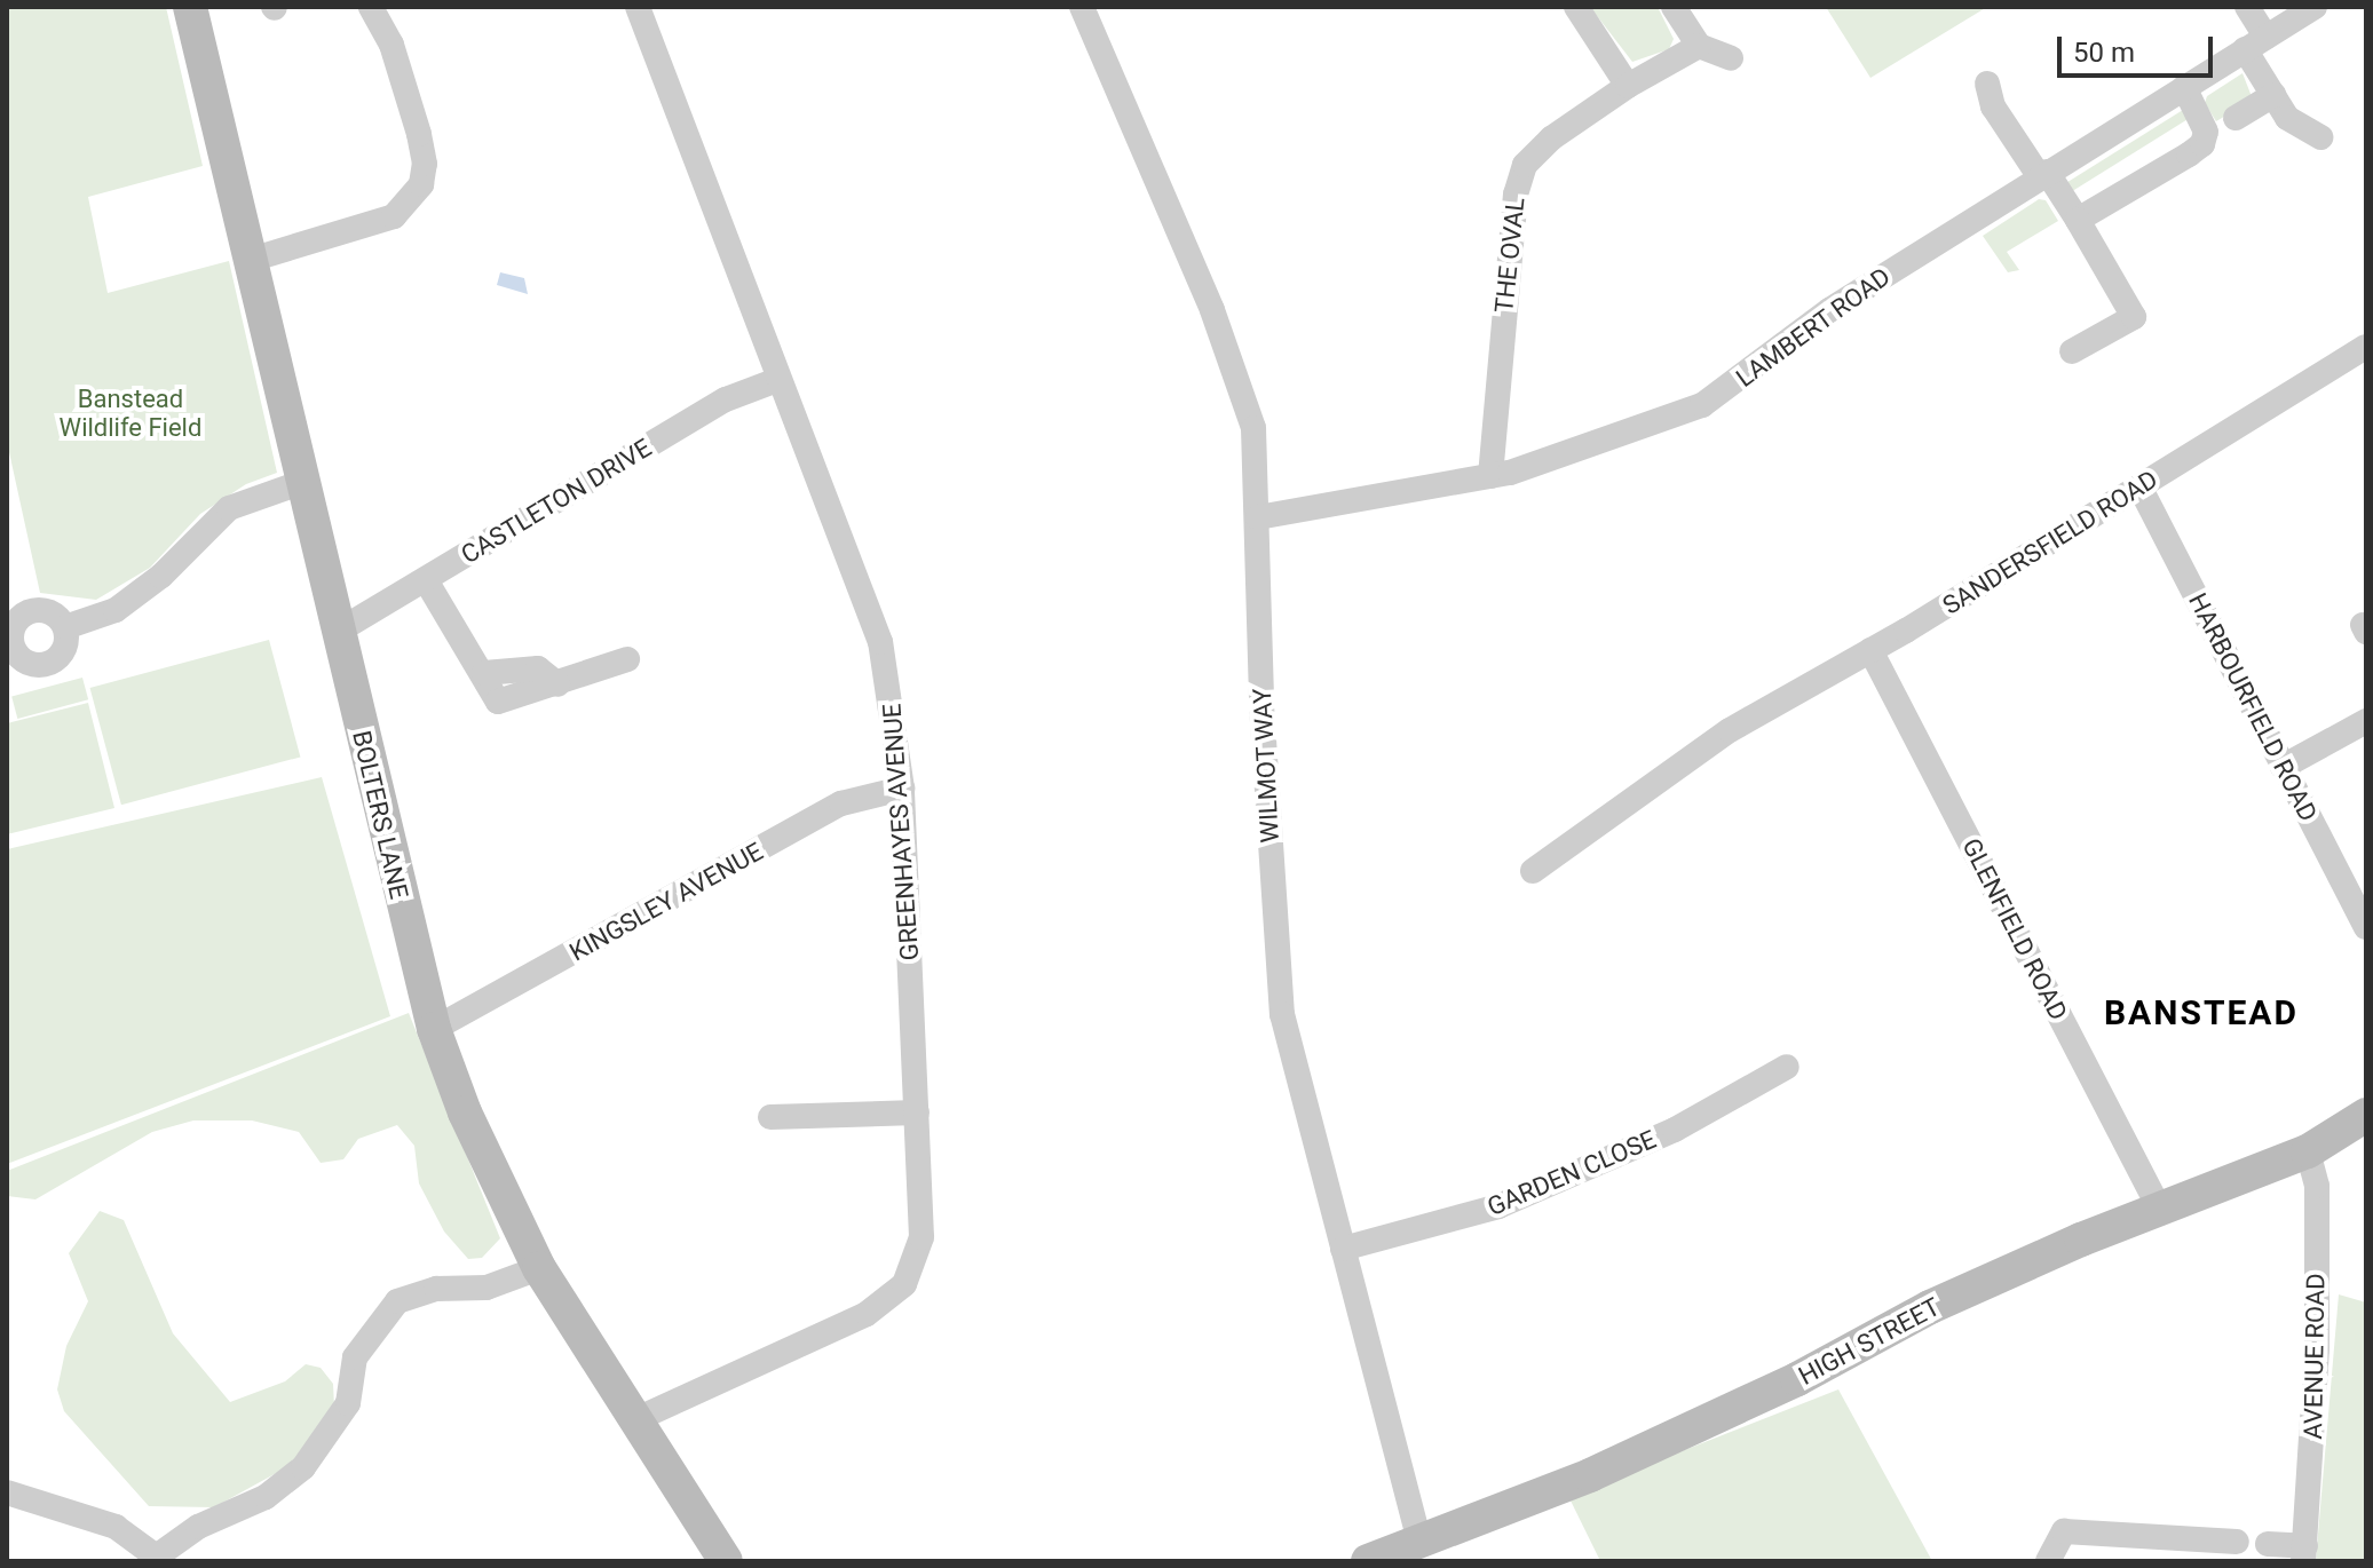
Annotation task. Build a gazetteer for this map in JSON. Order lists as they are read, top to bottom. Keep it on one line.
{"streets":{"main road":["BOLTERS LANE","HIGH STREET"],"street":["THE OVAL","LAMBERT ROAD","CASTLETON DRIVE","SANDERSFIELD ROAD","HARBOURFIELD ROAD","WILMOT WAY","GREENHAYES AVENUE","KINGSLEY AVENUE","GLENFIELD ROAD","GARDEN CLOSE","AVENUE ROAD"]},"crossings":[["THE OVAL","LAMBERT ROAD"],["LAMBERT ROAD","WILMOT WAY"],["CASTLETON DRIVE","BOLTERS LANE"],["CASTLETON DRIVE","GREENHAYES AVENUE"],["SANDERSFIELD ROAD","HARBOURFIELD ROAD"],["SANDERSFIELD ROAD","GLENFIELD ROAD"],["WILMOT WAY","GARDEN CLOSE"],["WILMOT WAY","HIGH STREET"],["BOLTERS LANE","GREENHAYES AVENUE"],["BOLTERS LANE","KINGSLEY AVENUE"],["GREENHAYES AVENUE","KINGSLEY AVENUE"],["GLENFIELD ROAD","HIGH STREET"],["HIGH STREET","AVENUE ROAD"]],"districts":["BANSTEAD"],"parks":["Banstead Wildlife Field"],"scale_bar":"50 m"}
